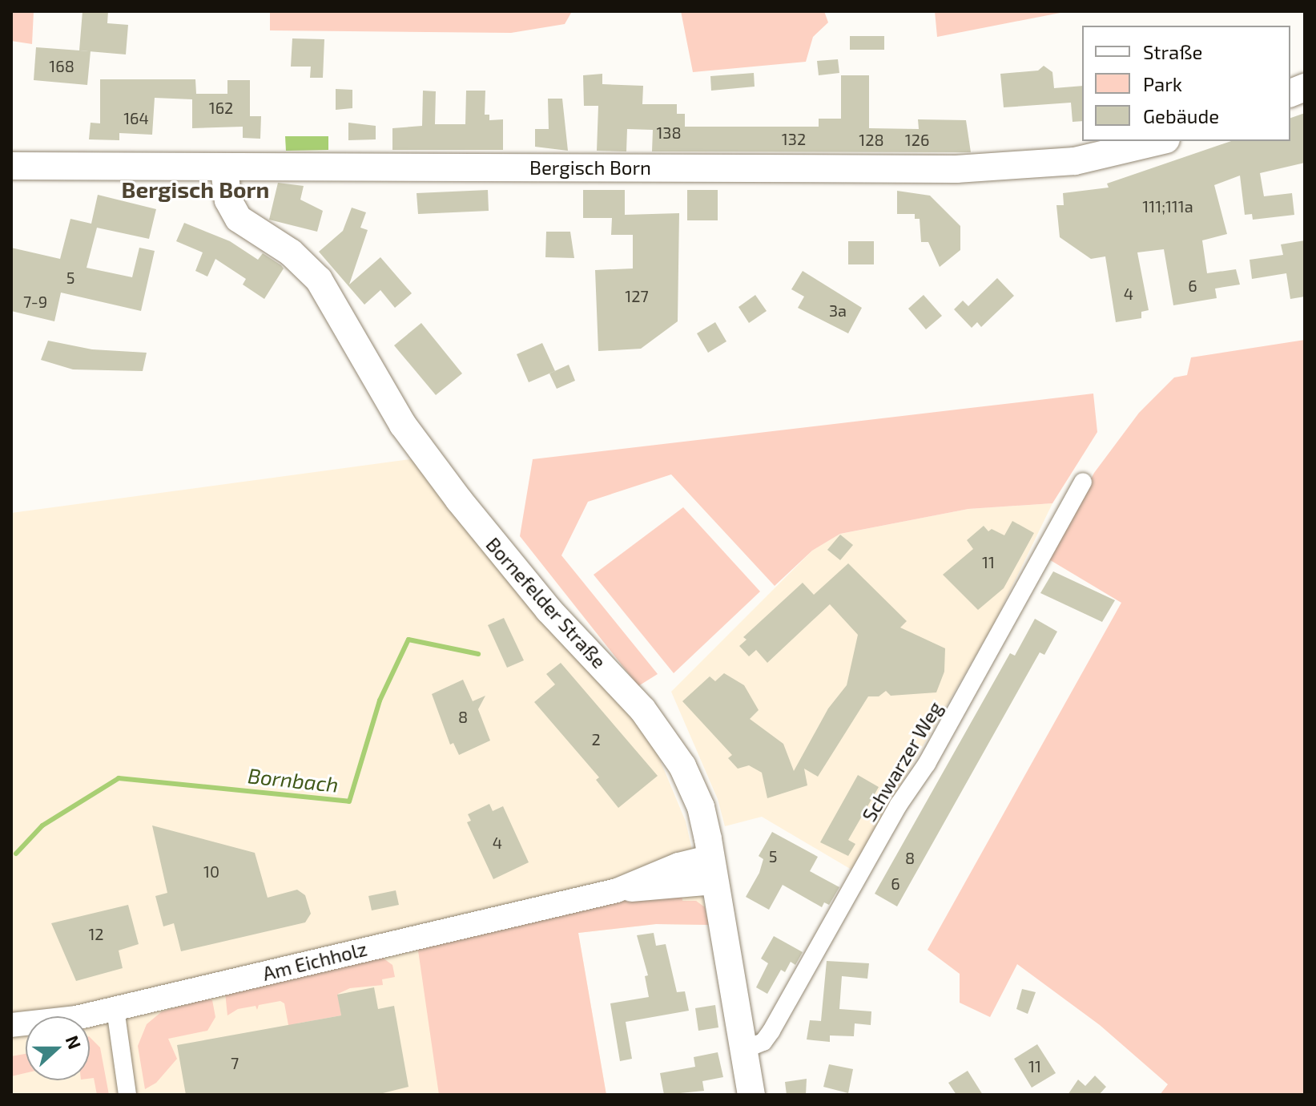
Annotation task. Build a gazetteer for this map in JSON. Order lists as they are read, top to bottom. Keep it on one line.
{"streets":{"main road":["Bergisch Born","Bornefelder Straße","Am Eichholz"],"street":["Schwarzer Weg"]},"crossings":[["Bergisch Born","Bornefelder Straße"],["Bornefelder Straße","Schwarzer Weg"],["Bornefelder Straße","Am Eichholz"]],"districts":["Bergisch Born"],"water":["Bornbach"],"house_numbers":["168","162","164","138","132","128","126","111;111a","5","6","4","127","7-9","3a","11","8","2","4","5","8","10","6","12","7","11"],"legend":["Straße","Park","Gebäude"],"north":"right"}
